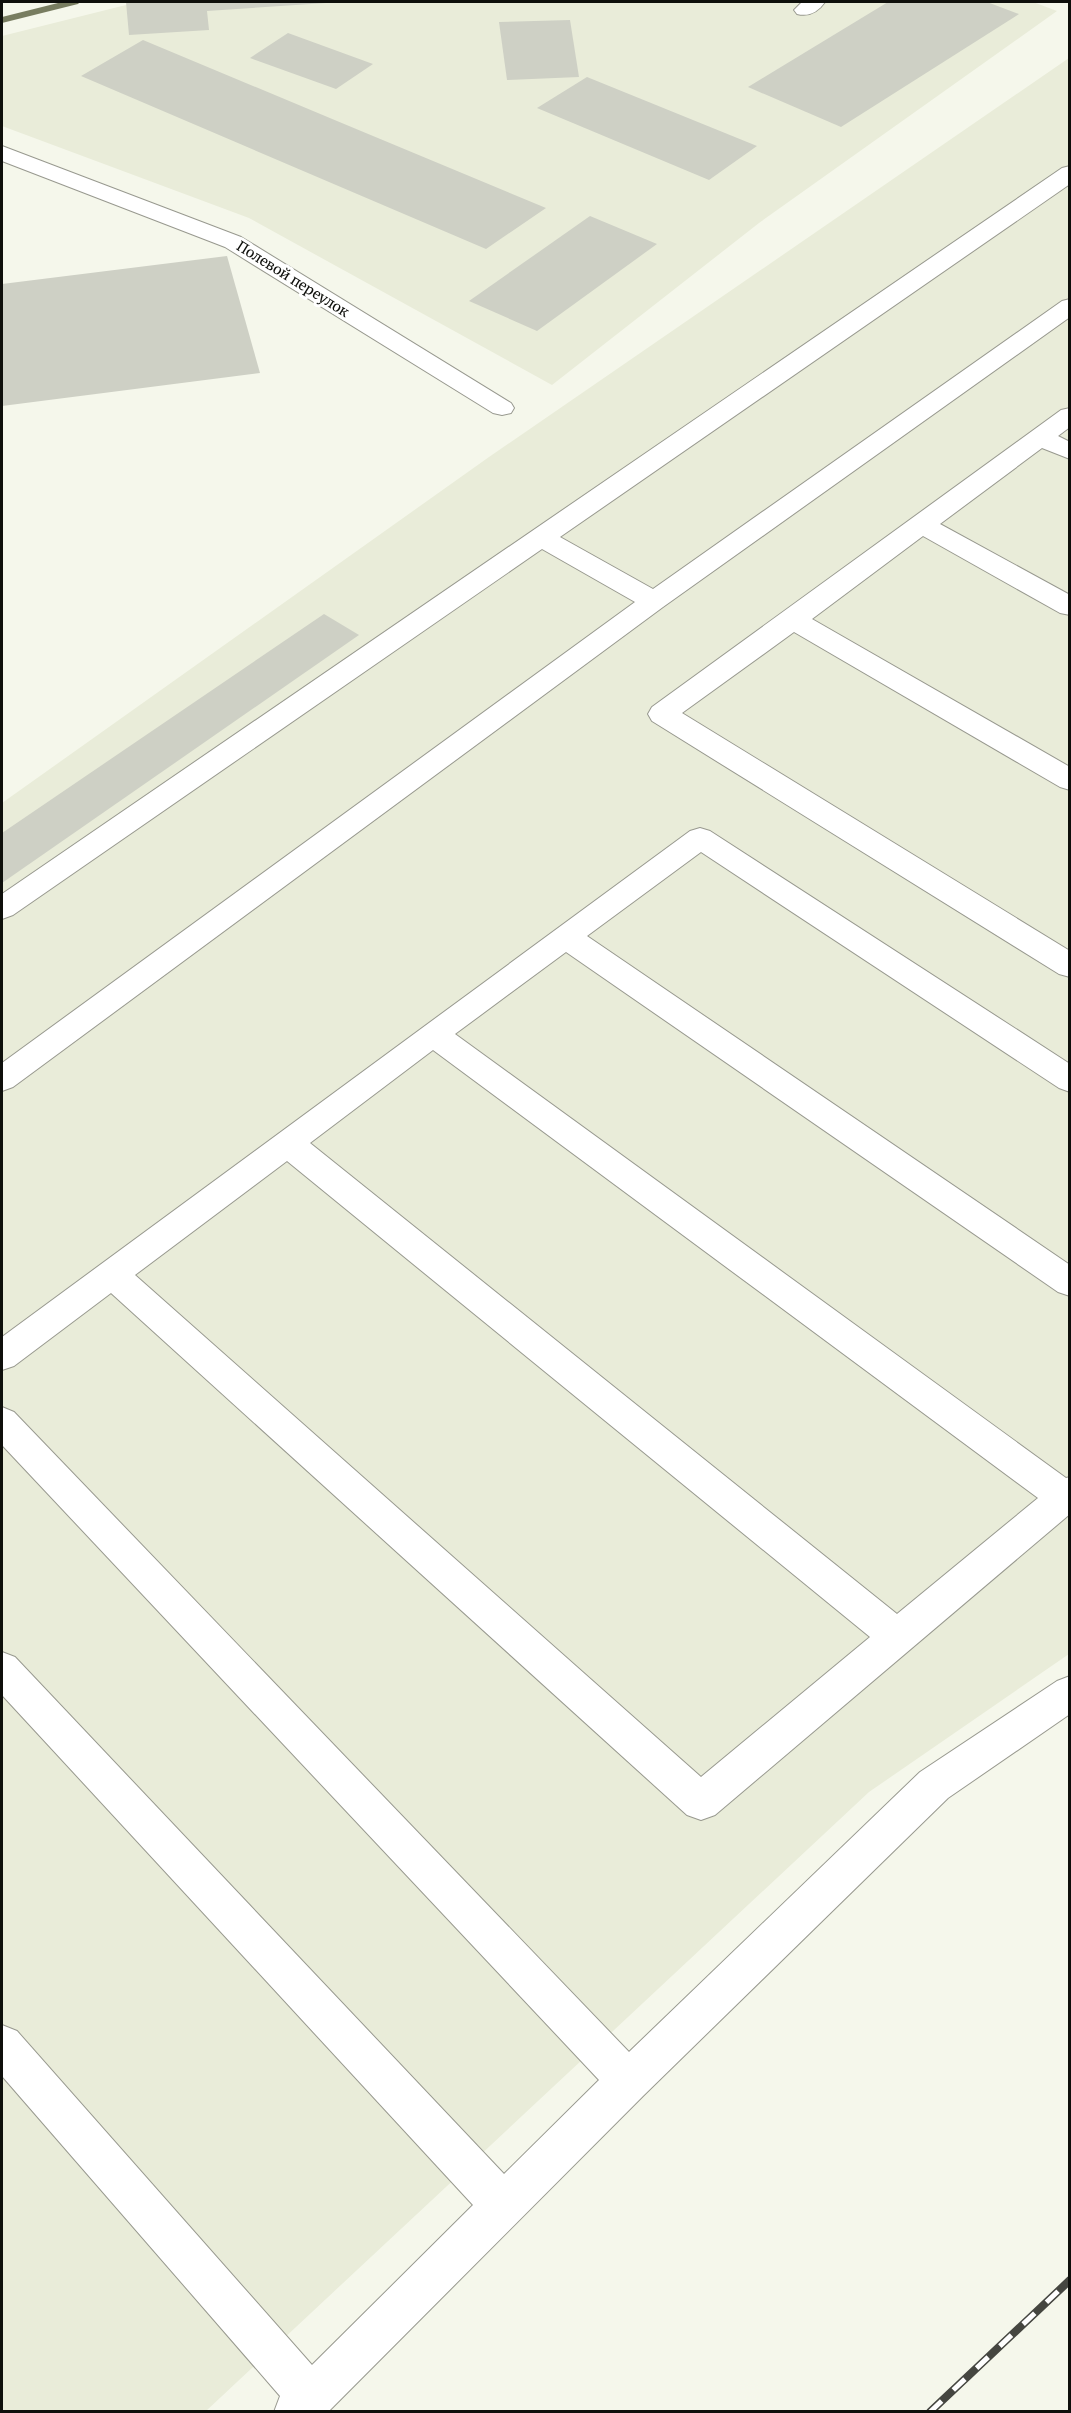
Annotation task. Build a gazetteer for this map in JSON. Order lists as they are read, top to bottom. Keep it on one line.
{"streets":{"street":["Полевой переулок"]}}
